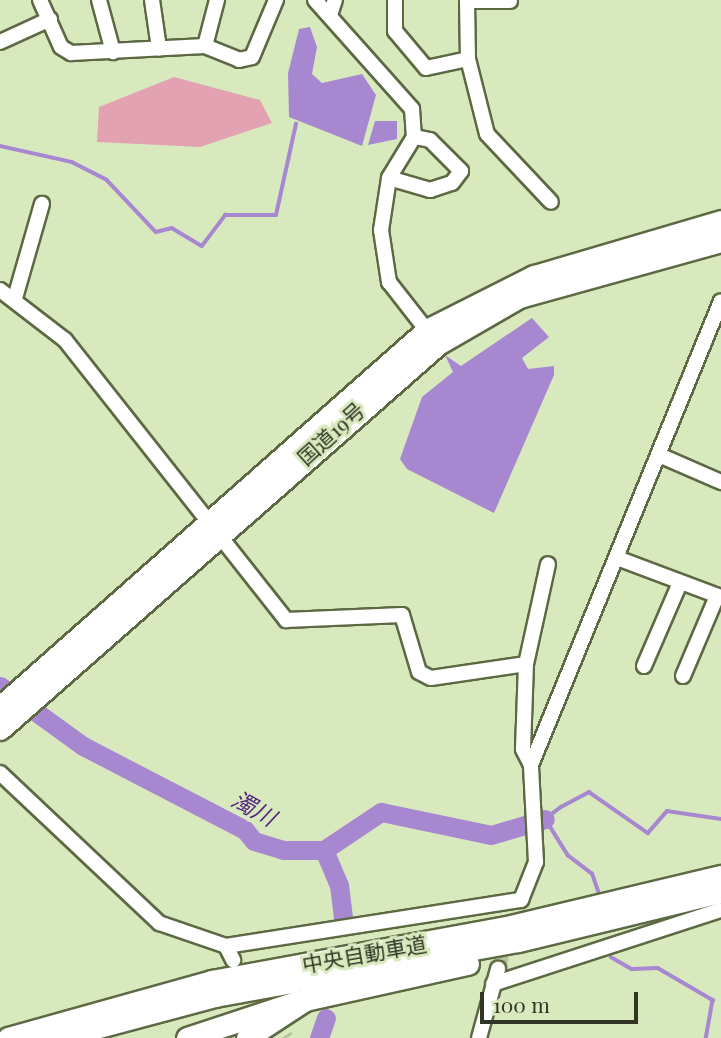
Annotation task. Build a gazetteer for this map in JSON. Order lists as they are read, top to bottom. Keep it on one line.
{"streets":{"highway":["国道19号","中央自動車道"]},"water":["濁川"],"scale_bar":"100 m"}
